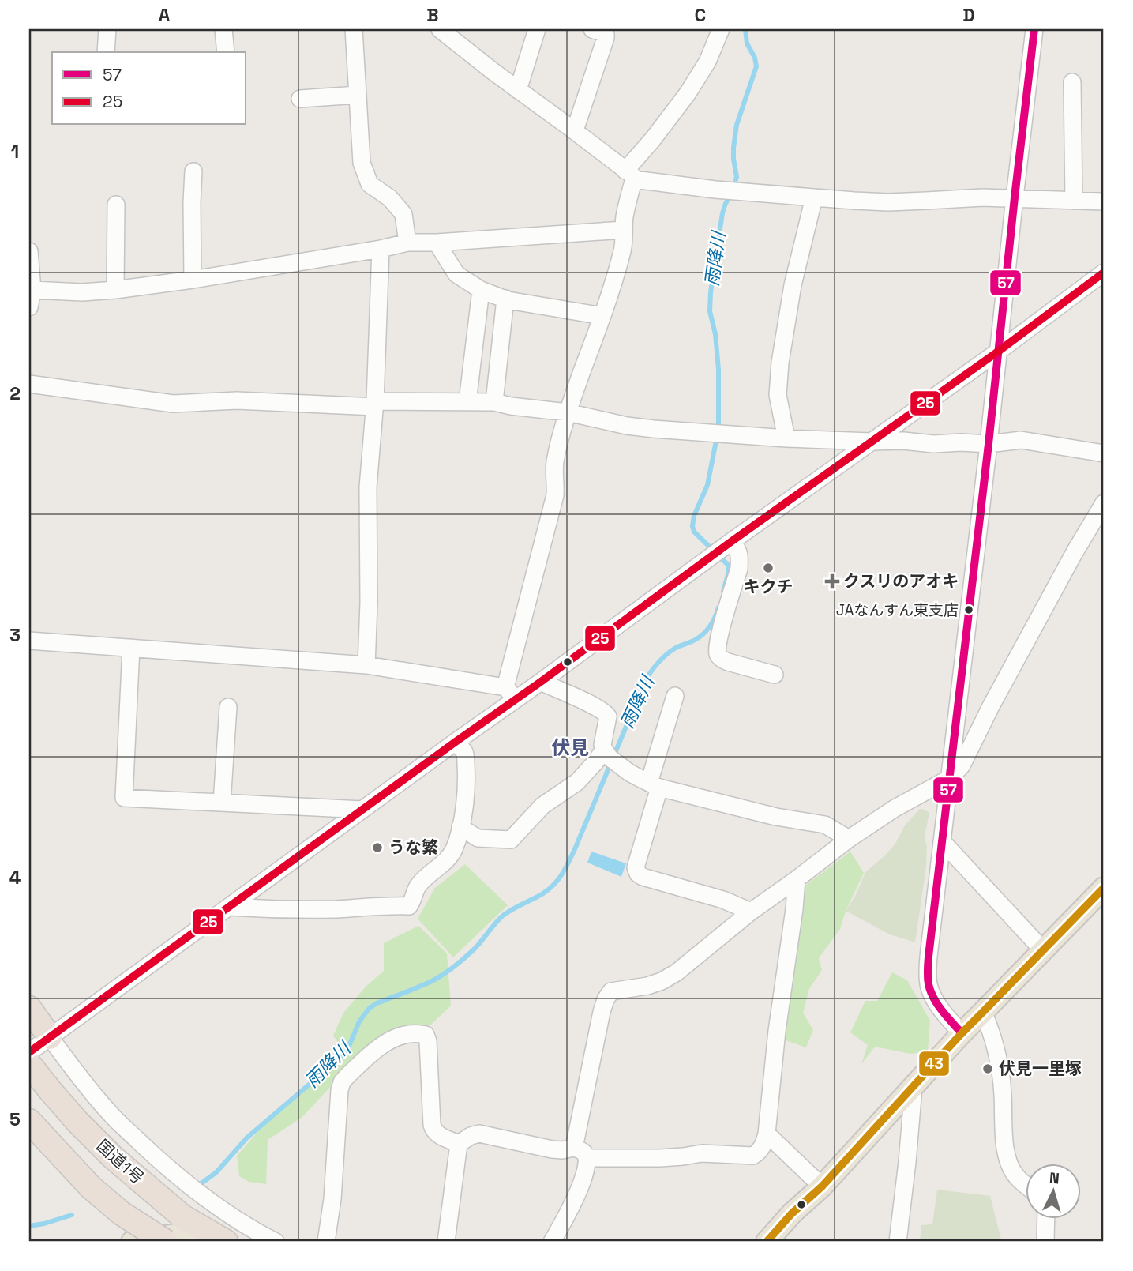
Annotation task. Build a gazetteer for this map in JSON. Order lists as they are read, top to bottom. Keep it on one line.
{"streets":{"highway":["国道1号"]},"districts":["伏見"],"water":["雨降川"],"places":{"other":["キクチ","JAなんすん東支店","うな繁","伏見一里塚"],"health":["クスリのアオキ"]},"lines":["transit line 57","transit line 25","transit line 43"],"legend":["57","25"],"north":"top","grid":{"columns":["A","B","C","D"],"rows":["1","2","3","4","5"]}}
